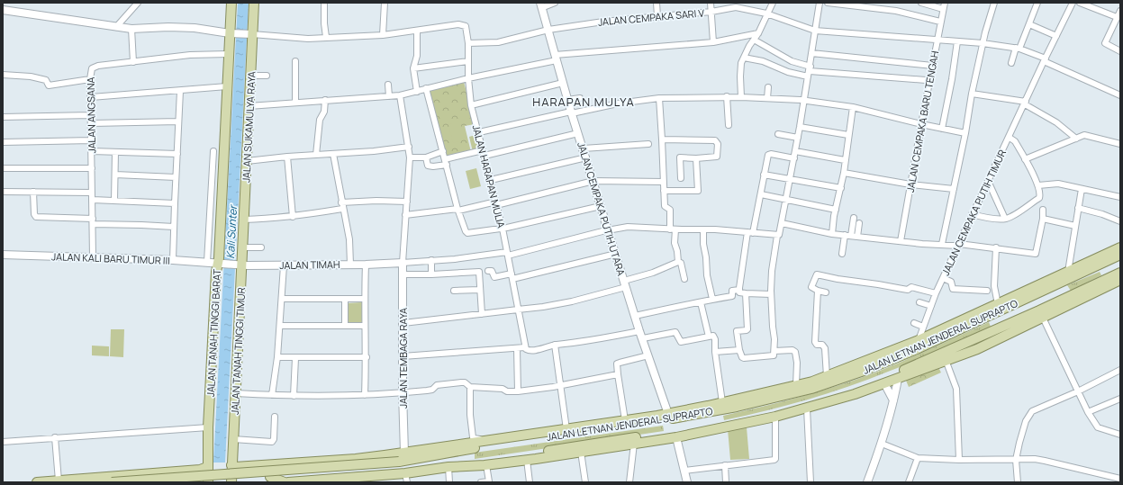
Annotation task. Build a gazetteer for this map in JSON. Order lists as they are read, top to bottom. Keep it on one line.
{"streets":{"main road":["JALAN SUKAMULYA RAYA","JALAN TANAH TINGGI BARAT","JALAN LETNAN JENDERAL SUPRAPTO","JALAN TANAH TINGGI TIMUR"],"street":["JALAN CEMPAKA SARI V","JALAN ANGSANA","JALAN CEMPAKA BARU TENGAH","JALAN HARAPAN MULIA","JALAN CEMPAKA PUTIH UTARA","JALAN CEMPAKA PUTIH TIMUR","JALAN KALI BARU TIMUR III","JALAN TIMAH","JALAN TEMBAGA RAYA"]},"crossings":[["JALAN CEMPAKA SARI V","JALAN CEMPAKA BARU TENGAH"],["JALAN CEMPAKA SARI V","JALAN HARAPAN MULIA"],["JALAN CEMPAKA SARI V","JALAN CEMPAKA PUTIH UTARA"],["JALAN CEMPAKA SARI V","JALAN CEMPAKA PUTIH TIMUR"],["JALAN ANGSANA","JALAN KALI BARU TIMUR III"],["JALAN ANGSANA","JALAN TANAH TINGGI BARAT"],["JALAN SUKAMULYA RAYA","JALAN TANAH TINGGI TIMUR"],["JALAN CEMPAKA PUTIH UTARA","JALAN LETNAN JENDERAL SUPRAPTO"],["JALAN CEMPAKA PUTIH TIMUR","JALAN LETNAN JENDERAL SUPRAPTO"],["JALAN KALI BARU TIMUR III","JALAN TIMAH"],["JALAN KALI BARU TIMUR III","JALAN TANAH TINGGI BARAT"],["JALAN TIMAH","JALAN TANAH TINGGI BARAT"],["JALAN TIMAH","JALAN TANAH TINGGI TIMUR"],["JALAN TIMAH","JALAN TEMBAGA RAYA"],["JALAN LETNAN JENDERAL SUPRAPTO","JALAN TANAH TINGGI TIMUR"],["JALAN LETNAN JENDERAL SUPRAPTO","JALAN TEMBAGA RAYA"]],"districts":["HARAPAN MULYA"],"water":["Kali Sunter"]}
